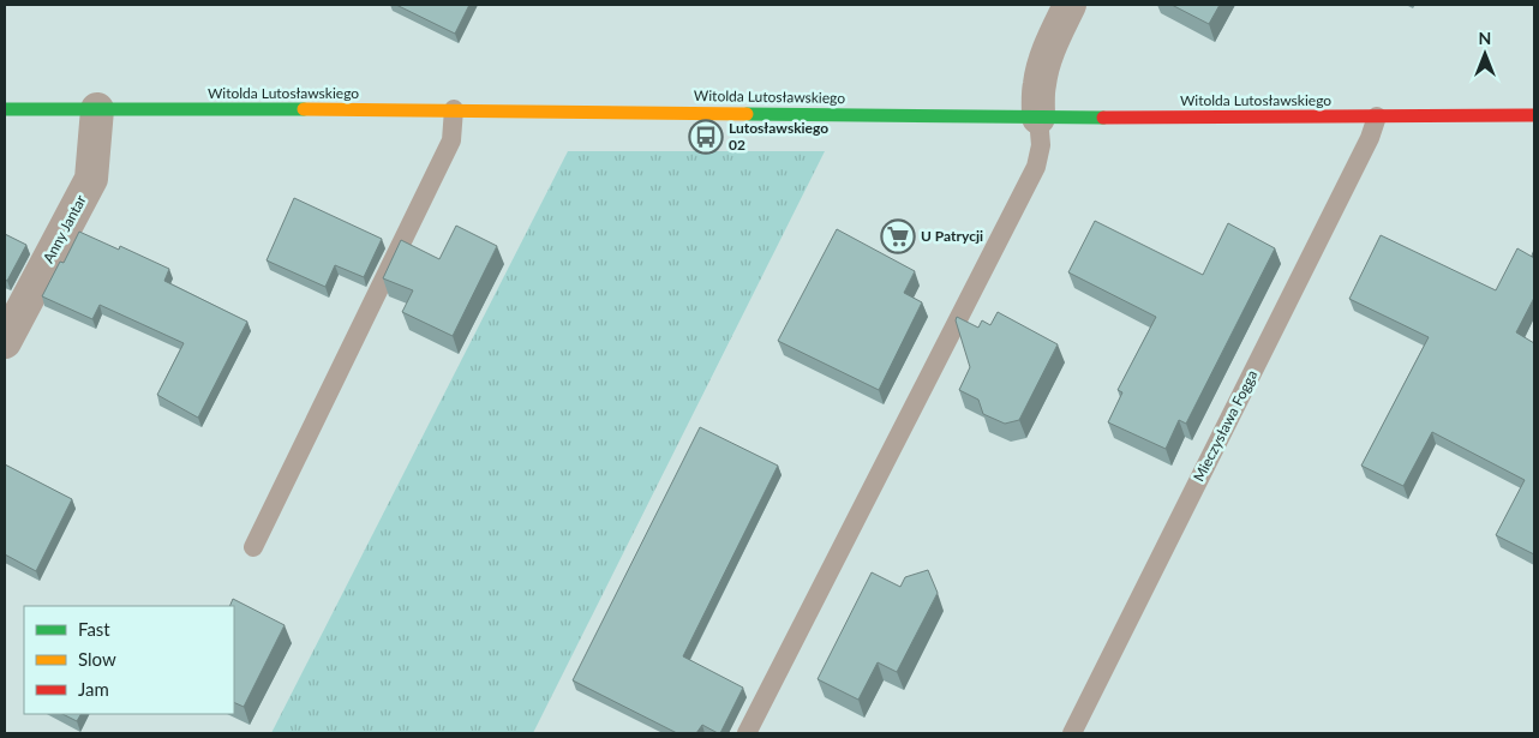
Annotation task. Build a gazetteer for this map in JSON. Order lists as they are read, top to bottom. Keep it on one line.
{"streets":{"street":["Witolda Lutosławskiego","Anny Jantar"],"lane":["Mieczysława Fogga"]},"crossings":[["Witolda Lutosławskiego","Anny Jantar"],["Witolda Lutosławskiego","Mieczysława Fogga"]],"places":{"bus stop":["Lutosławskiego 02"],"supermarket":["U Patrycji"]},"legend":["Fast","Slow","Jam"],"north":"top"}
